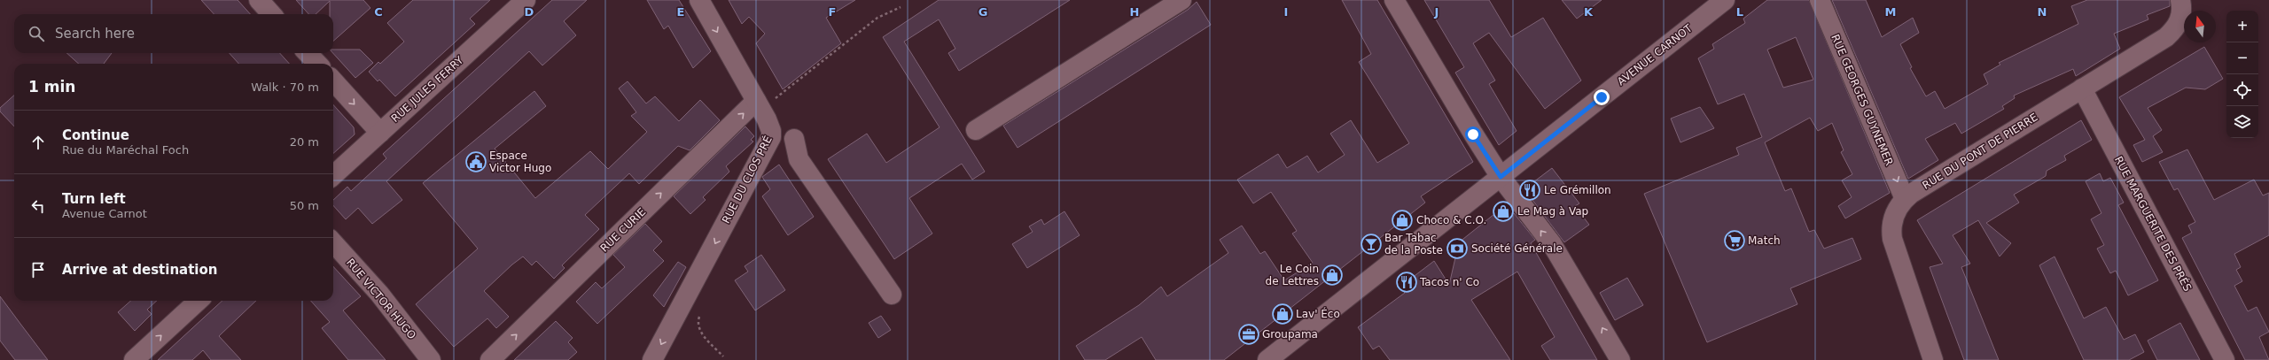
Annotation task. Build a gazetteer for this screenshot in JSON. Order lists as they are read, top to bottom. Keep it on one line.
{"streets":{"street":["AVENUE CARNOT","RUE JULES FERRY","RUE GEORGES GUYNEMER","RUE DU PONT DE PIERRE","RUE DU CLOS PRÉ","RUE MARGUERITE DES PRÉS","RUE CURIE","RUE VICTOR HUGO"]},"crossings":[["RUE GEORGES GUYNEMER","RUE DU PONT DE PIERRE"],["RUE DU PONT DE PIERRE","RUE MARGUERITE DES PRÉS"],["RUE DU CLOS PRÉ","RUE CURIE"]],"one_way":["RUE GEORGES GUYNEMER","RUE DU CLOS PRÉ","RUE CURIE"],"places":{"public building":["Espace Victor Hugo"],"restaurant":["Le Grémillon","Tacos n' Co"],"shop":["Le Mag à Vap","Choco & C.O.","Le Coin de Lettres","Lav' Éco"],"supermarket":["Match"],"bar":["Bar Tabac de la Poste"],"bank":["Société Générale"],"office":["Groupama"]},"north":"top","page":{"map_buttons":["+","−"],"search":"Search here","heading":["1 min","Walk · 70 m"],"list":[["Continue","Rue du Maréchal Foch","20 m"],["Turn left","Avenue Carnot","50 m"],"Arrive at destination"]},"grid":{"columns":["C","D","E","F","G","H","I","J","K","L","M","N"]}}
